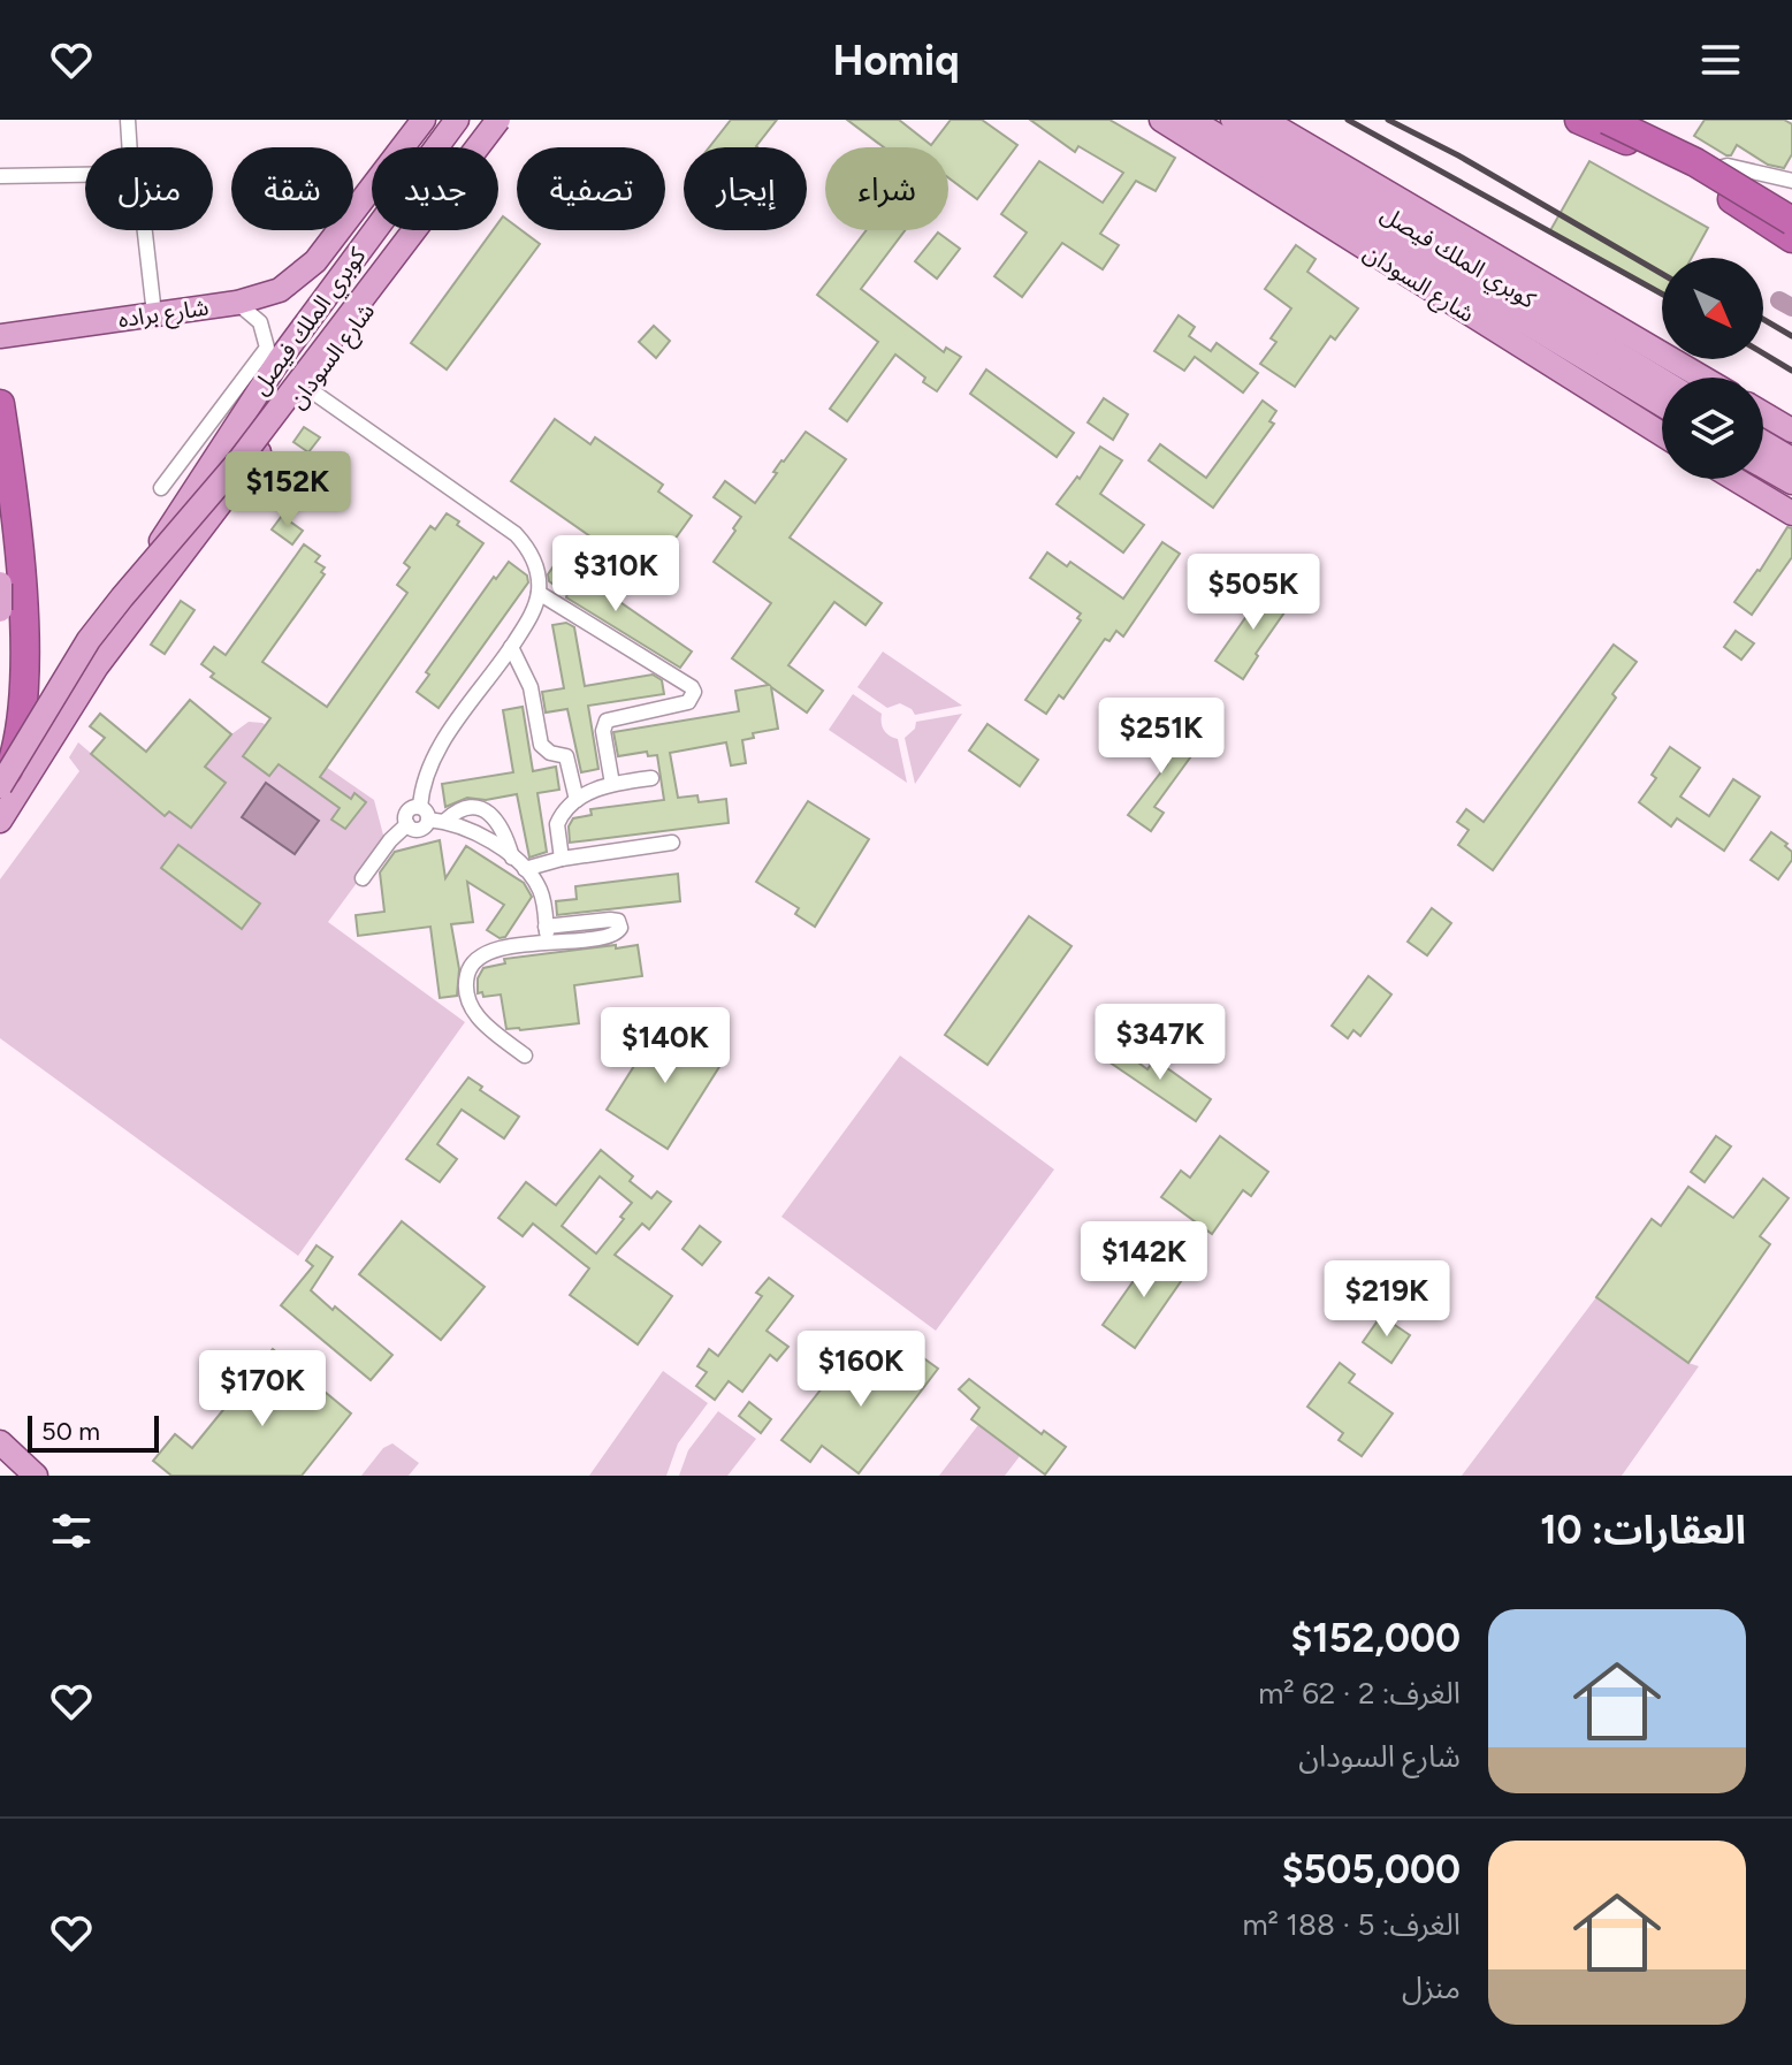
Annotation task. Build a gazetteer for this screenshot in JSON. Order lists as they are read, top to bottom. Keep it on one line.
{"streets":{"main road":["كوبري الملك فيصل","شارع السودان","شارع براده"]},"crossings":[["كوبري الملك فيصل","شارع السودان"]],"scale_bar":"50 m","north":"bottom right","page":{"header":"Homiq","chip":["شراء","إيجار","تصفية","جديد","شقة","منزل"],"price":["$152K","$310K","$505K","$251K","$347K","$140K","$142K","$219K","$160K","$170K"],"scale":"50 m","heading":"العقارات: 10","list":[{"name":"$152,000","note":"الغرف: 2 · 62 m² · شارع السودان"},{"name":"$505,000","note":"الغرف: 5 · 188 m² · منزل"}]}}
